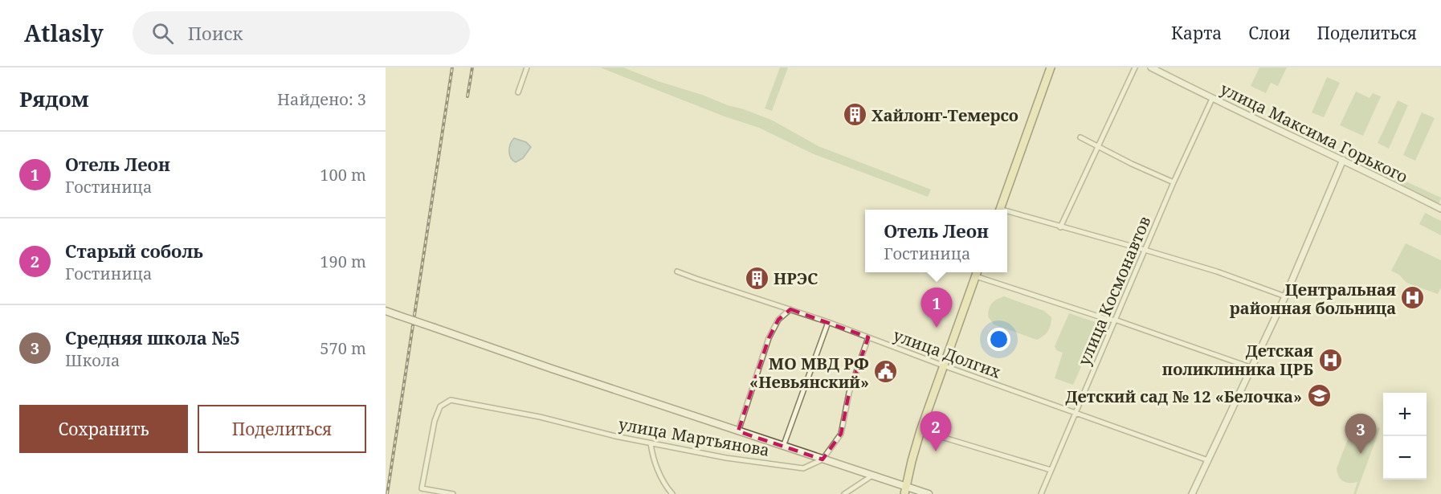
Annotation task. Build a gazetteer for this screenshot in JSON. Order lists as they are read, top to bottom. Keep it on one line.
{"streets":{"street":["улица Максима Горького","улица Космонавтов","улица Долгих","улица Мартьянова"]},"crossings":[["улица Максима Горького","улица Космонавтов"],["улица Космонавтов","улица Долгих"]],"places":{"building":["Хайлонг-Темерсо","НРЭС"],"hospital":["Центральная районная больница","Детская поликлиника ЦРБ"],"public building":["МО МВД РФ «Невьянский»"],"school or university":["Детский сад № 12 «Белочка»"]},"page":{"header":"Atlasly","search":"Поиск","nav":["Карта","Слои","Поделиться"],"heading":["Рядом","Найдено: 3"],"list":[{"mark":"1","name":"Отель Леон","note":"Гостиница","value":"100 m"},{"mark":"2","name":"Старый соболь","note":"Гостиница","value":"190 m"},{"mark":"3","name":"Средняя школа №5","note":"Школа","value":"570 m"}],"popup":["Отель Леон","Гостиница"],"pins":["1","2","3"],"buttons":["Сохранить","Поделиться"],"map_buttons":["+","−"]}}
